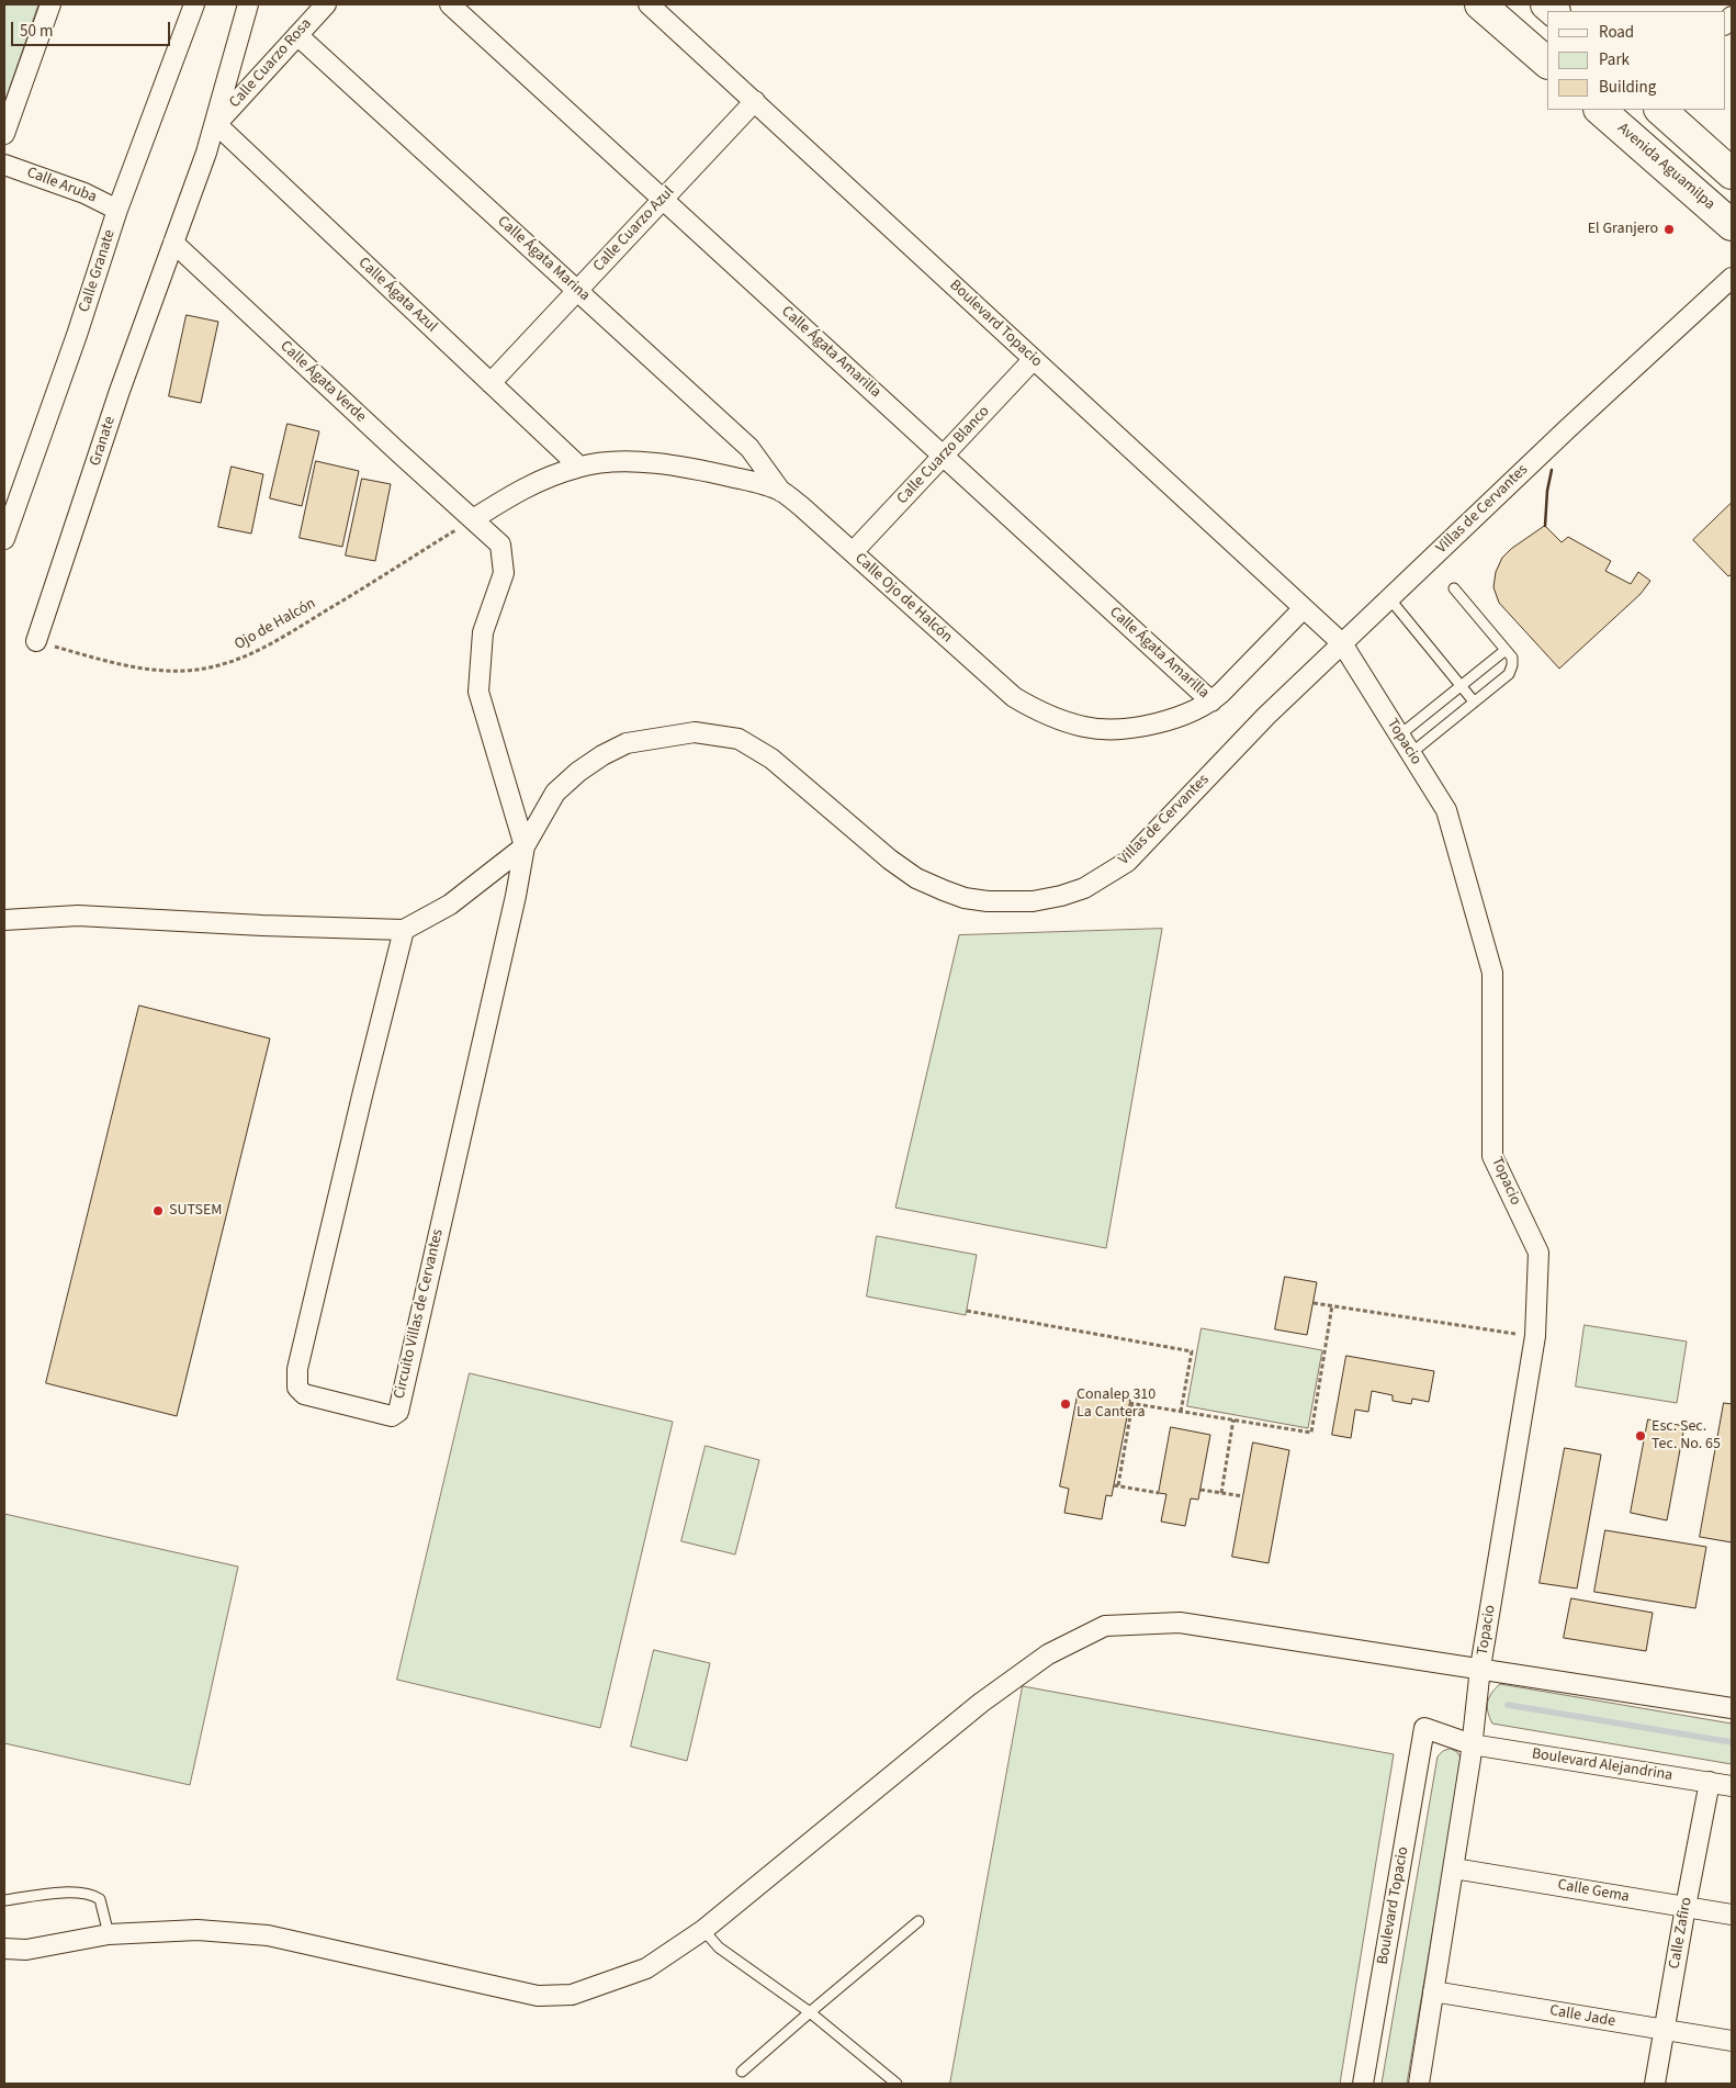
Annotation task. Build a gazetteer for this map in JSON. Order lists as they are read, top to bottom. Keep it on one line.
{"streets":{"main road":["Avenida Aguamilpa"],"street":["Calle Cuarzo Rosa","Calle Aruba","Calle Cuarzo Azul","Calle Ágata Marina","Calle Granate","Calle Ágata Azul","Boulevard Topacio","Calle Ágata Amarilla","Calle Ágata Verde","Granate","Calle Cuarzo Blanco","Villas de Cervantes","Calle Ojo de Halcón","Topacio","Circuito Villas de Cervantes","Boulevard Alejandrina","Calle Gema","Calle Zafiro","Calle Jade"],"path":["Ojo de Halcón"]},"crossings":[["Calle Cuarzo Rosa","Calle Ágata Marina"],["Calle Cuarzo Rosa","Calle Ágata Azul"],["Calle Aruba","Calle Granate"],["Calle Cuarzo Azul","Calle Ágata Marina"],["Calle Cuarzo Azul","Calle Ágata Azul"],["Calle Cuarzo Azul","Boulevard Topacio"],["Calle Cuarzo Azul","Calle Ágata Amarilla"],["Calle Ágata Marina","Calle Ojo de Halcón"],["Calle Ágata Azul","Calle Ojo de Halcón"],["Boulevard Topacio","Calle Cuarzo Blanco"],["Boulevard Topacio","Villas de Cervantes"],["Boulevard Topacio","Calle Ojo de Halcón"],["Boulevard Topacio","Topacio"],["Boulevard Topacio","Boulevard Alejandrina"],["Calle Ágata Amarilla","Calle Cuarzo Blanco"],["Calle Ágata Amarilla","Calle Ojo de Halcón"],["Calle Ágata Verde","Granate"],["Calle Ágata Verde","Villas de Cervantes"],["Calle Ágata Verde","Calle Ojo de Halcón"],["Calle Ágata Verde","Ojo de Halcón"],["Calle Ágata Verde","Circuito Villas de Cervantes"],["Granate","Ojo de Halcón"],["Calle Cuarzo Blanco","Calle Ojo de Halcón"],["Villas de Cervantes","Topacio"],["Villas de Cervantes","Circuito Villas de Cervantes"],["Calle Ojo de Halcón","Ojo de Halcón"],["Topacio","Boulevard Alejandrina"],["Boulevard Alejandrina","Calle Zafiro"],["Calle Gema","Calle Zafiro"],["Calle Zafiro","Calle Jade"]],"places":["El Granjero","SUTSEM","Conalep 310 La Cantera","Esc. Sec. Tec. No. 65"],"legend":["Road","Park","Building"],"scale_bar":"50 m"}
